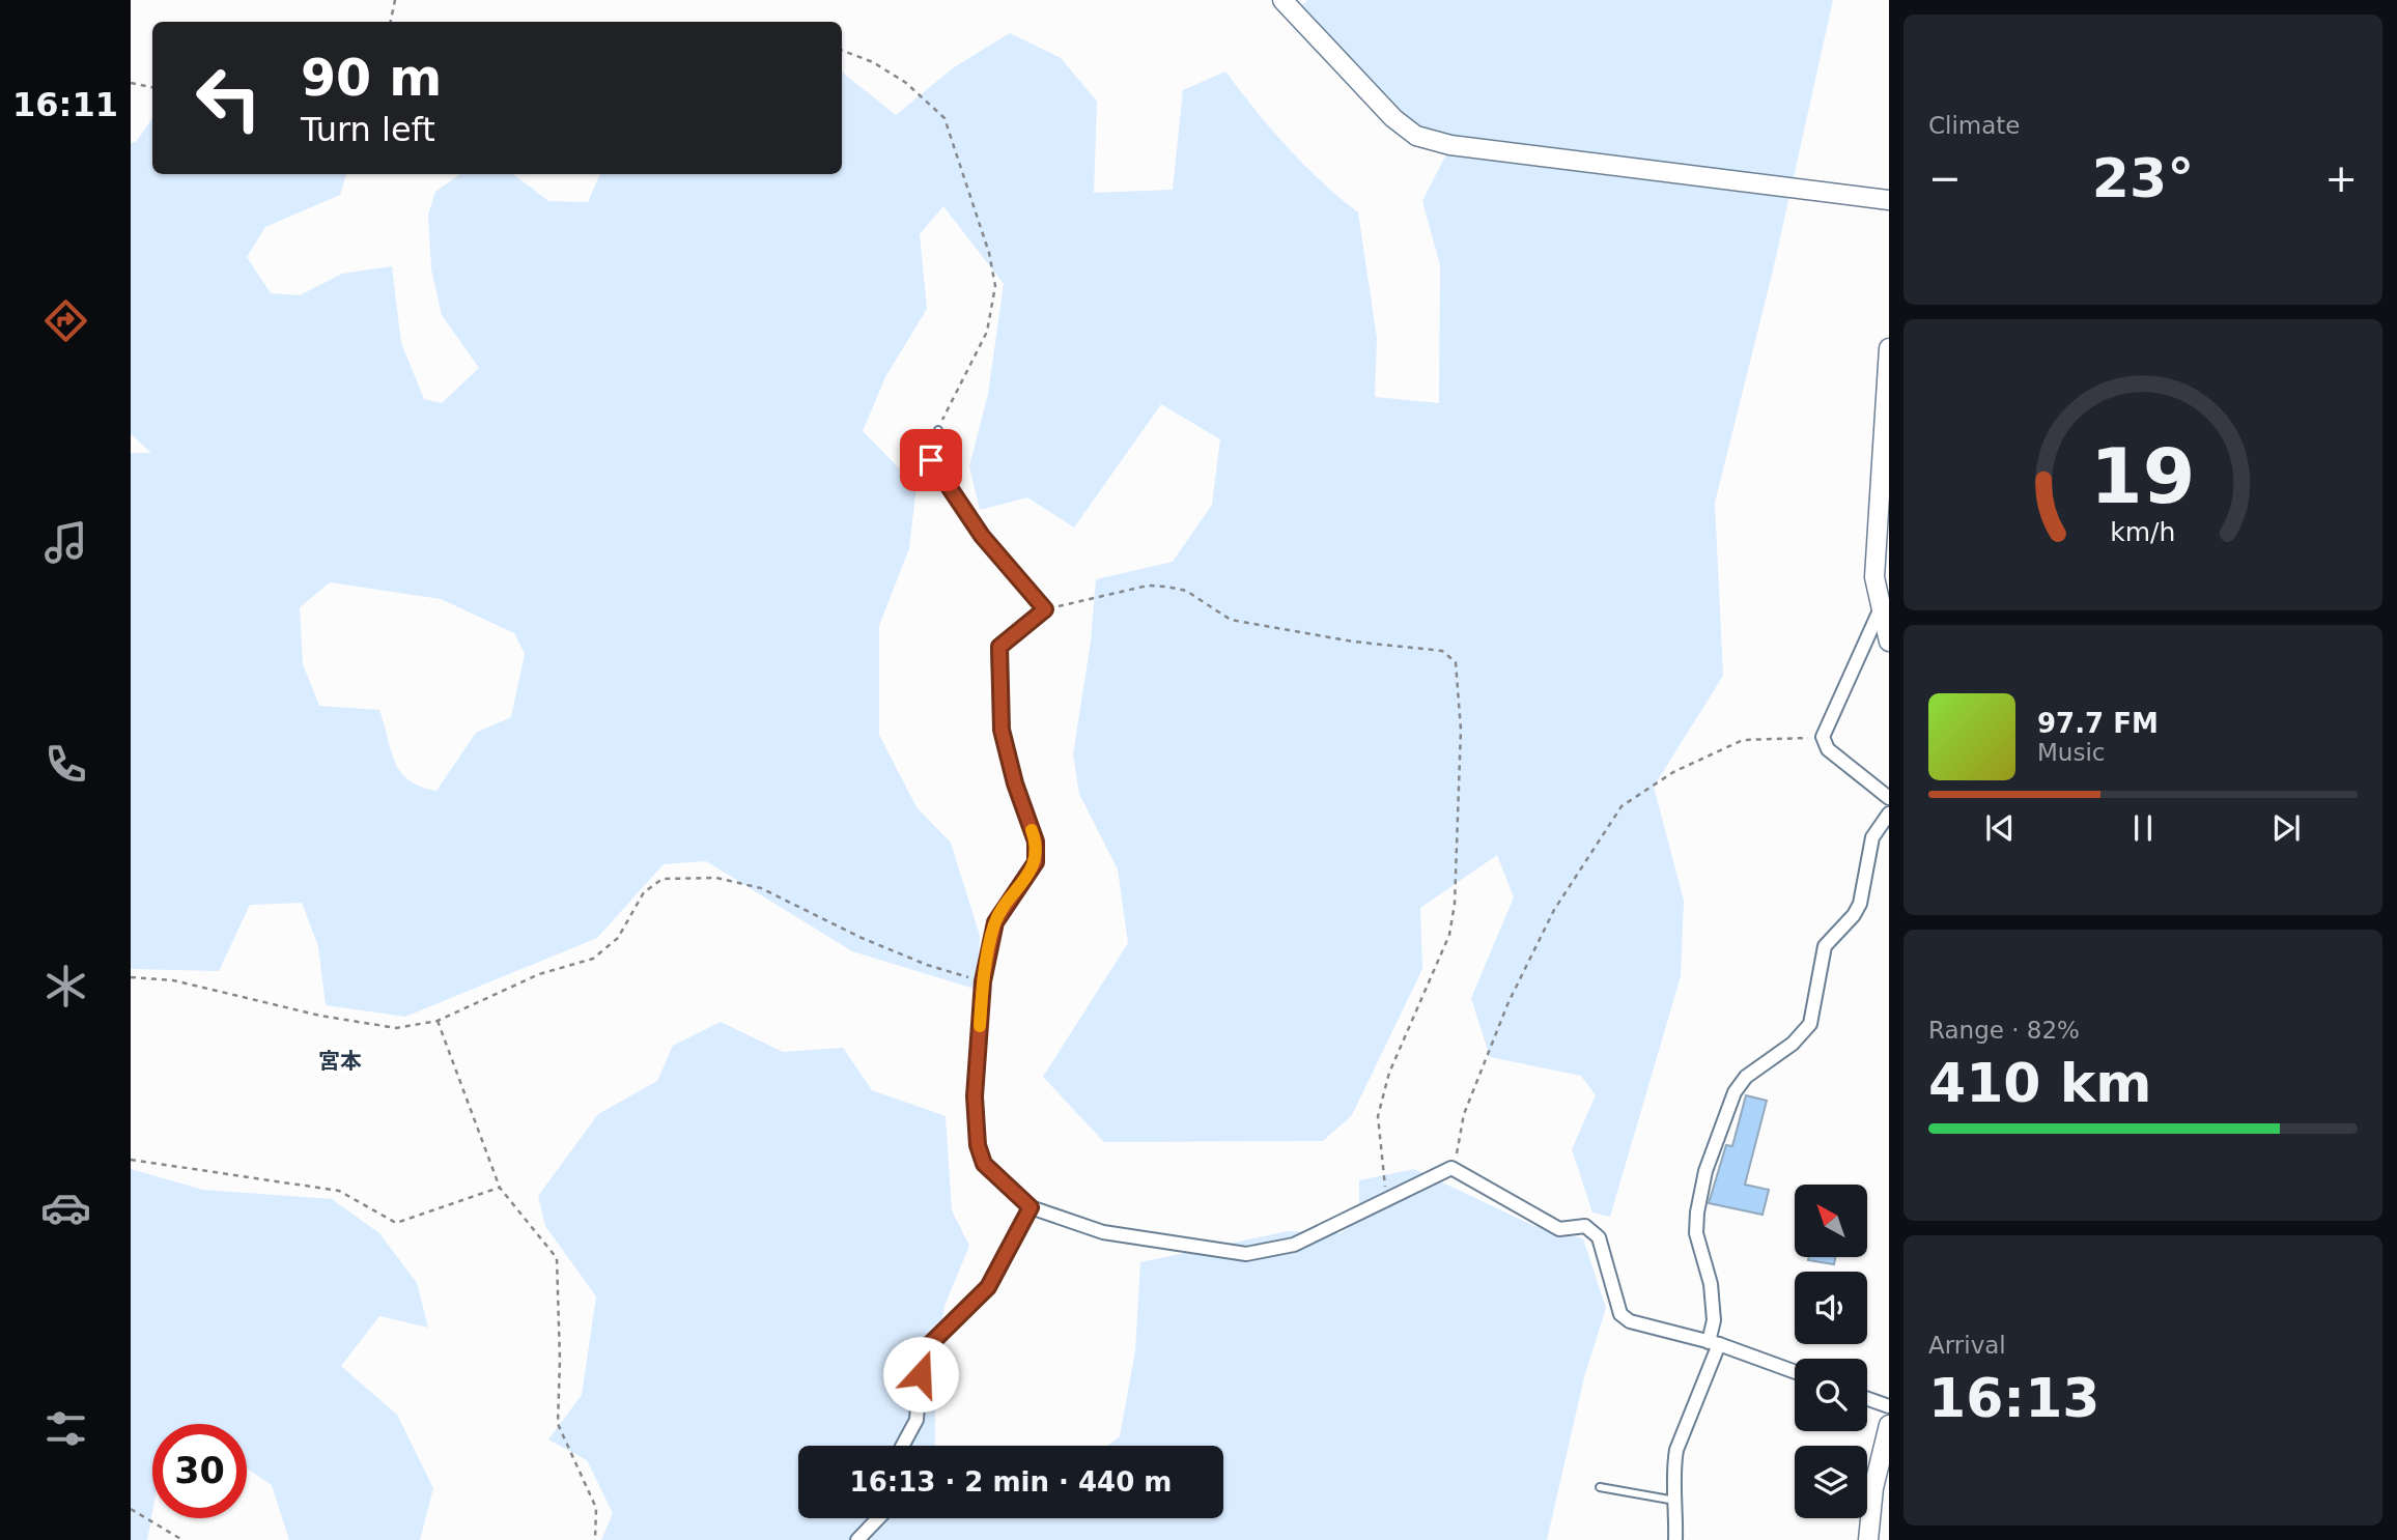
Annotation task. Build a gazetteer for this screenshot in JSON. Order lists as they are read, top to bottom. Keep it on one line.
{"districts":["宮本"],"north":"top left","page":{"tabs":"16:11","tile":["Climate",["Range · 82%","410 km"],["Arrival","16:13"]],"turn":["90 m","Turn left"],"heat":["−","23°","+"],"song":["97.7 FM","Music"],"limit":"30","trip":"16:13 · 2 min · 440 m","gauge":["19","km/h"]}}
